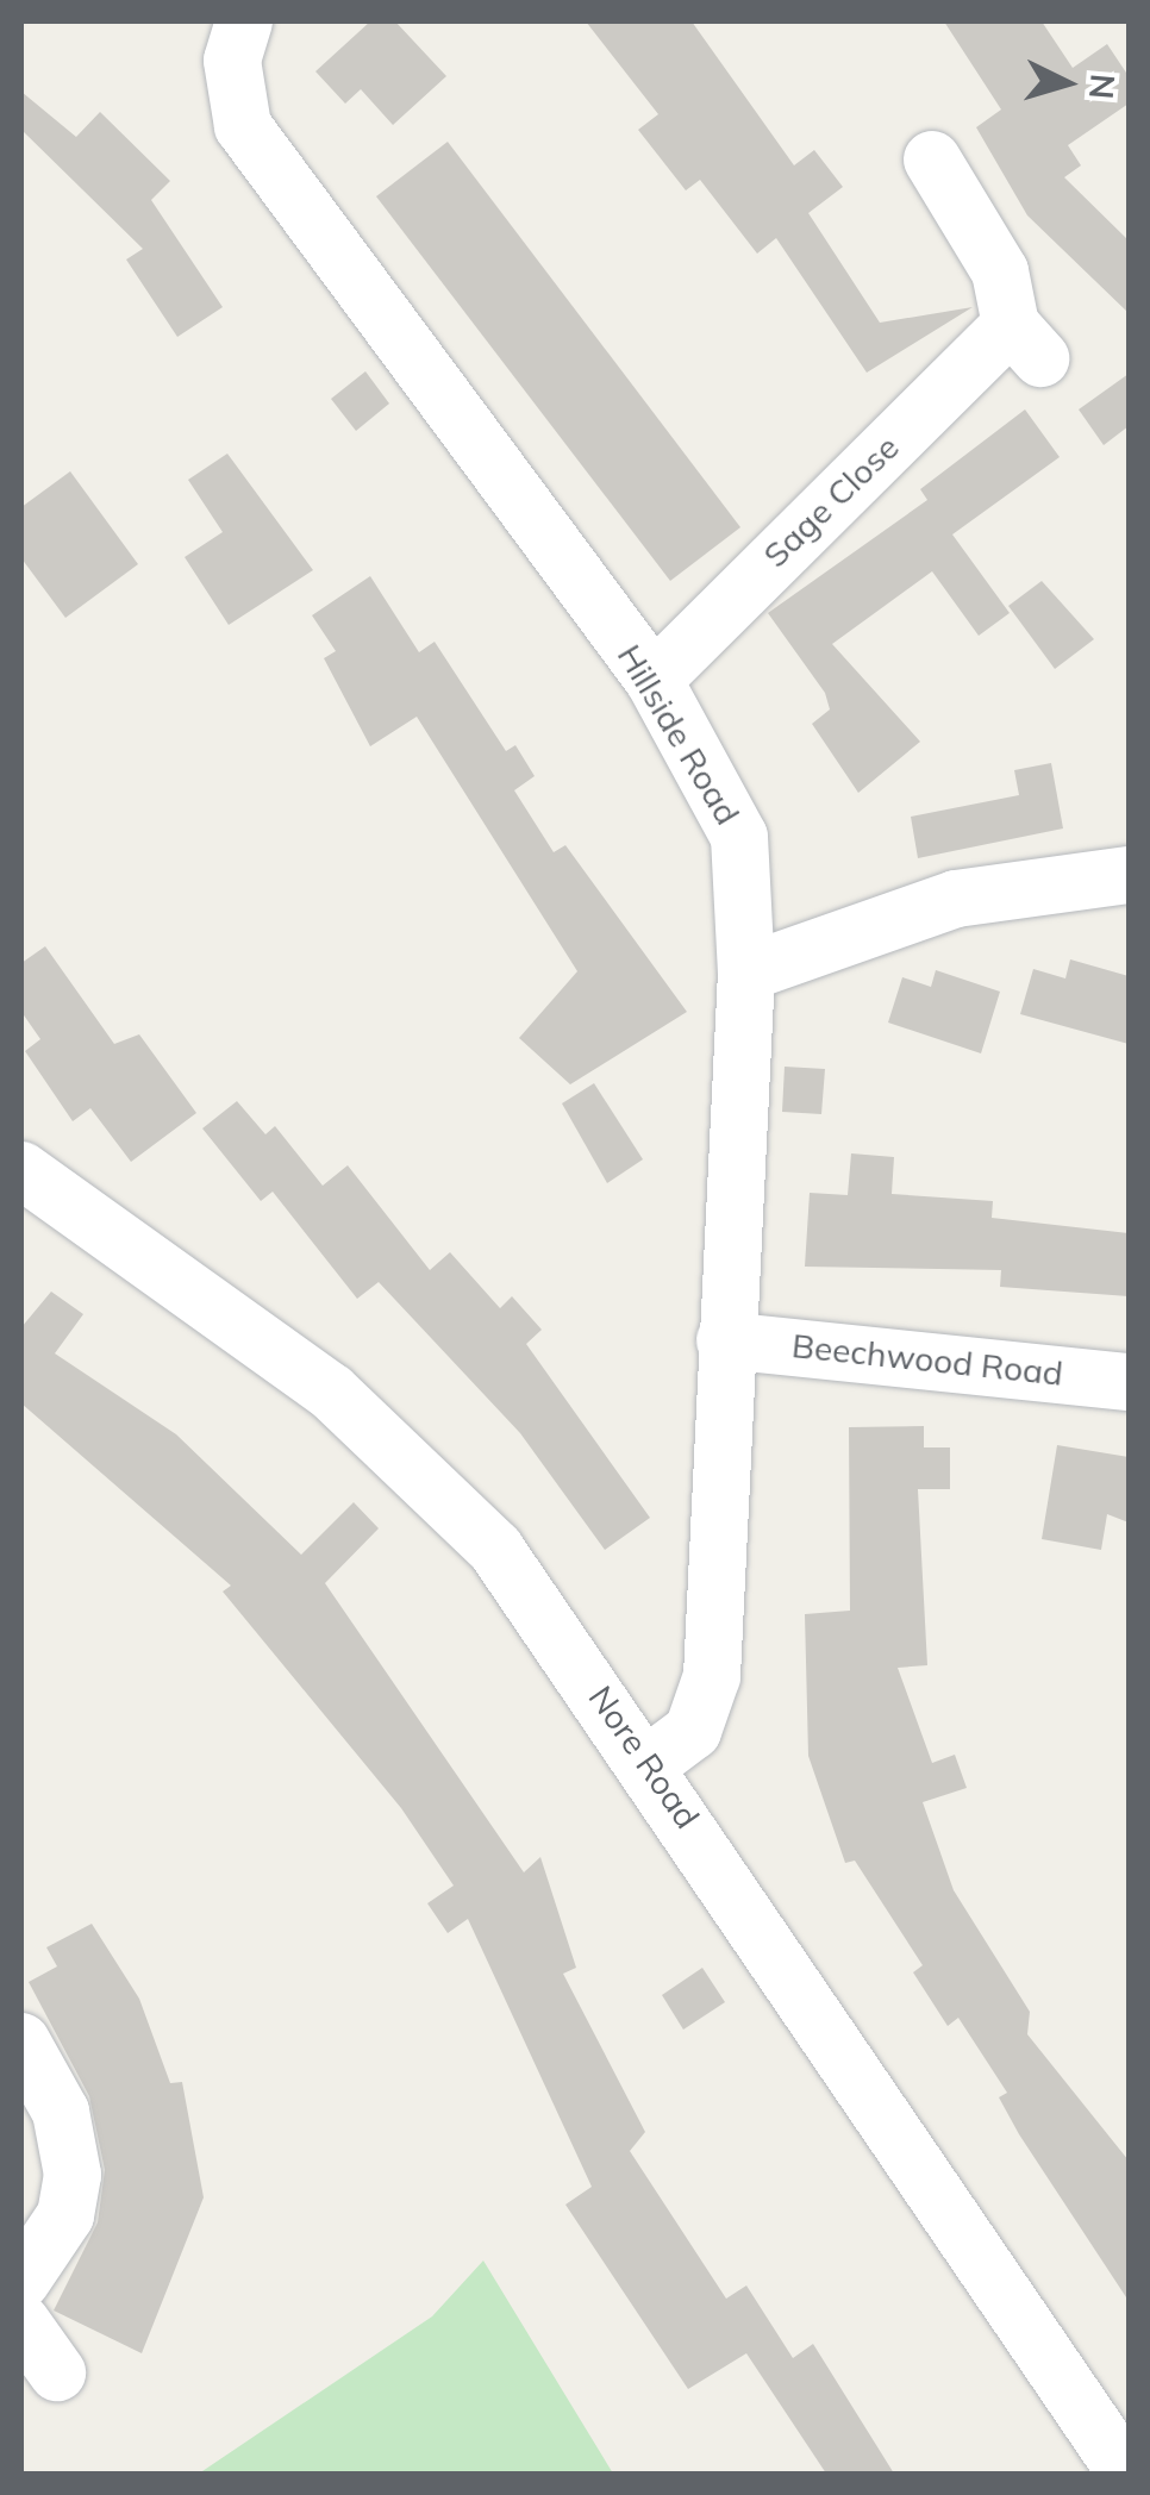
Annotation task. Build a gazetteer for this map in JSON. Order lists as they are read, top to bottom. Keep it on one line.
{"streets":{"street":["Sage Close","Hillside Road","Beechwood Road","Nore Road"]},"crossings":[["Sage Close","Hillside Road"],["Hillside Road","Beechwood Road"],["Hillside Road","Nore Road"]],"north":"right"}
